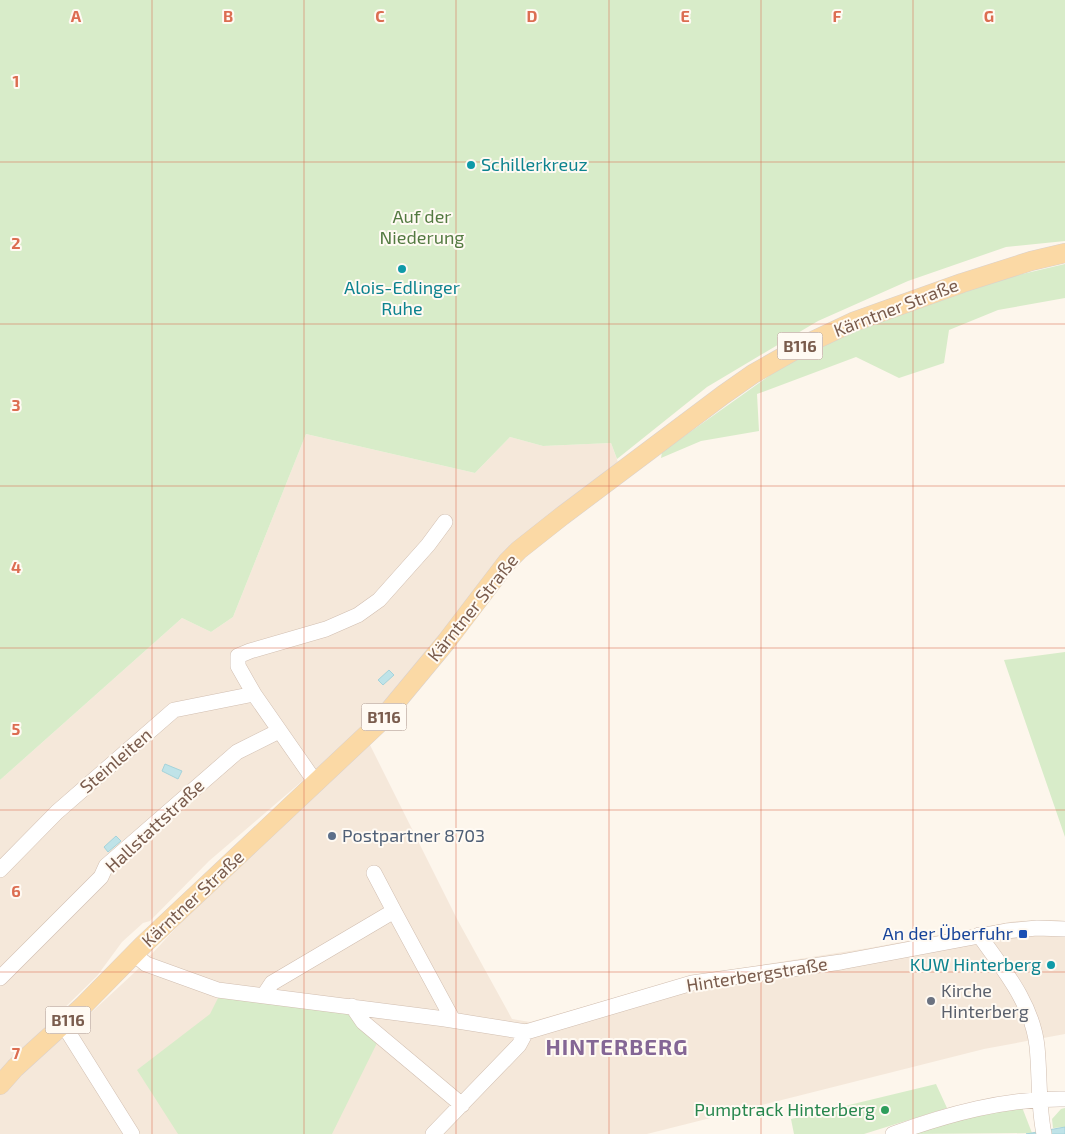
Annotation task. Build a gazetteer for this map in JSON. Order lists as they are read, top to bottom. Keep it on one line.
{"streets":{"main road":["Kärntner Straße","B116"],"street":["Steinleiten","Hallstattstraße","Hinterbergstraße"]},"crossings":[["Kärntner Straße","Hinterbergstraße"]],"districts":["HINTERBERG"],"parks":["Auf der Niederung"],"places":{"other":["Schillerkreuz","Alois-Edlinger Ruhe","Postpartner 8703","KUW Hinterberg","Kirche Hinterberg","Pumptrack Hinterberg"],"transit":["An der Überfuhr"]},"grid":{"columns":["A","B","C","D","E","F","G"],"rows":["1","2","3","4","5","6","7"]}}
